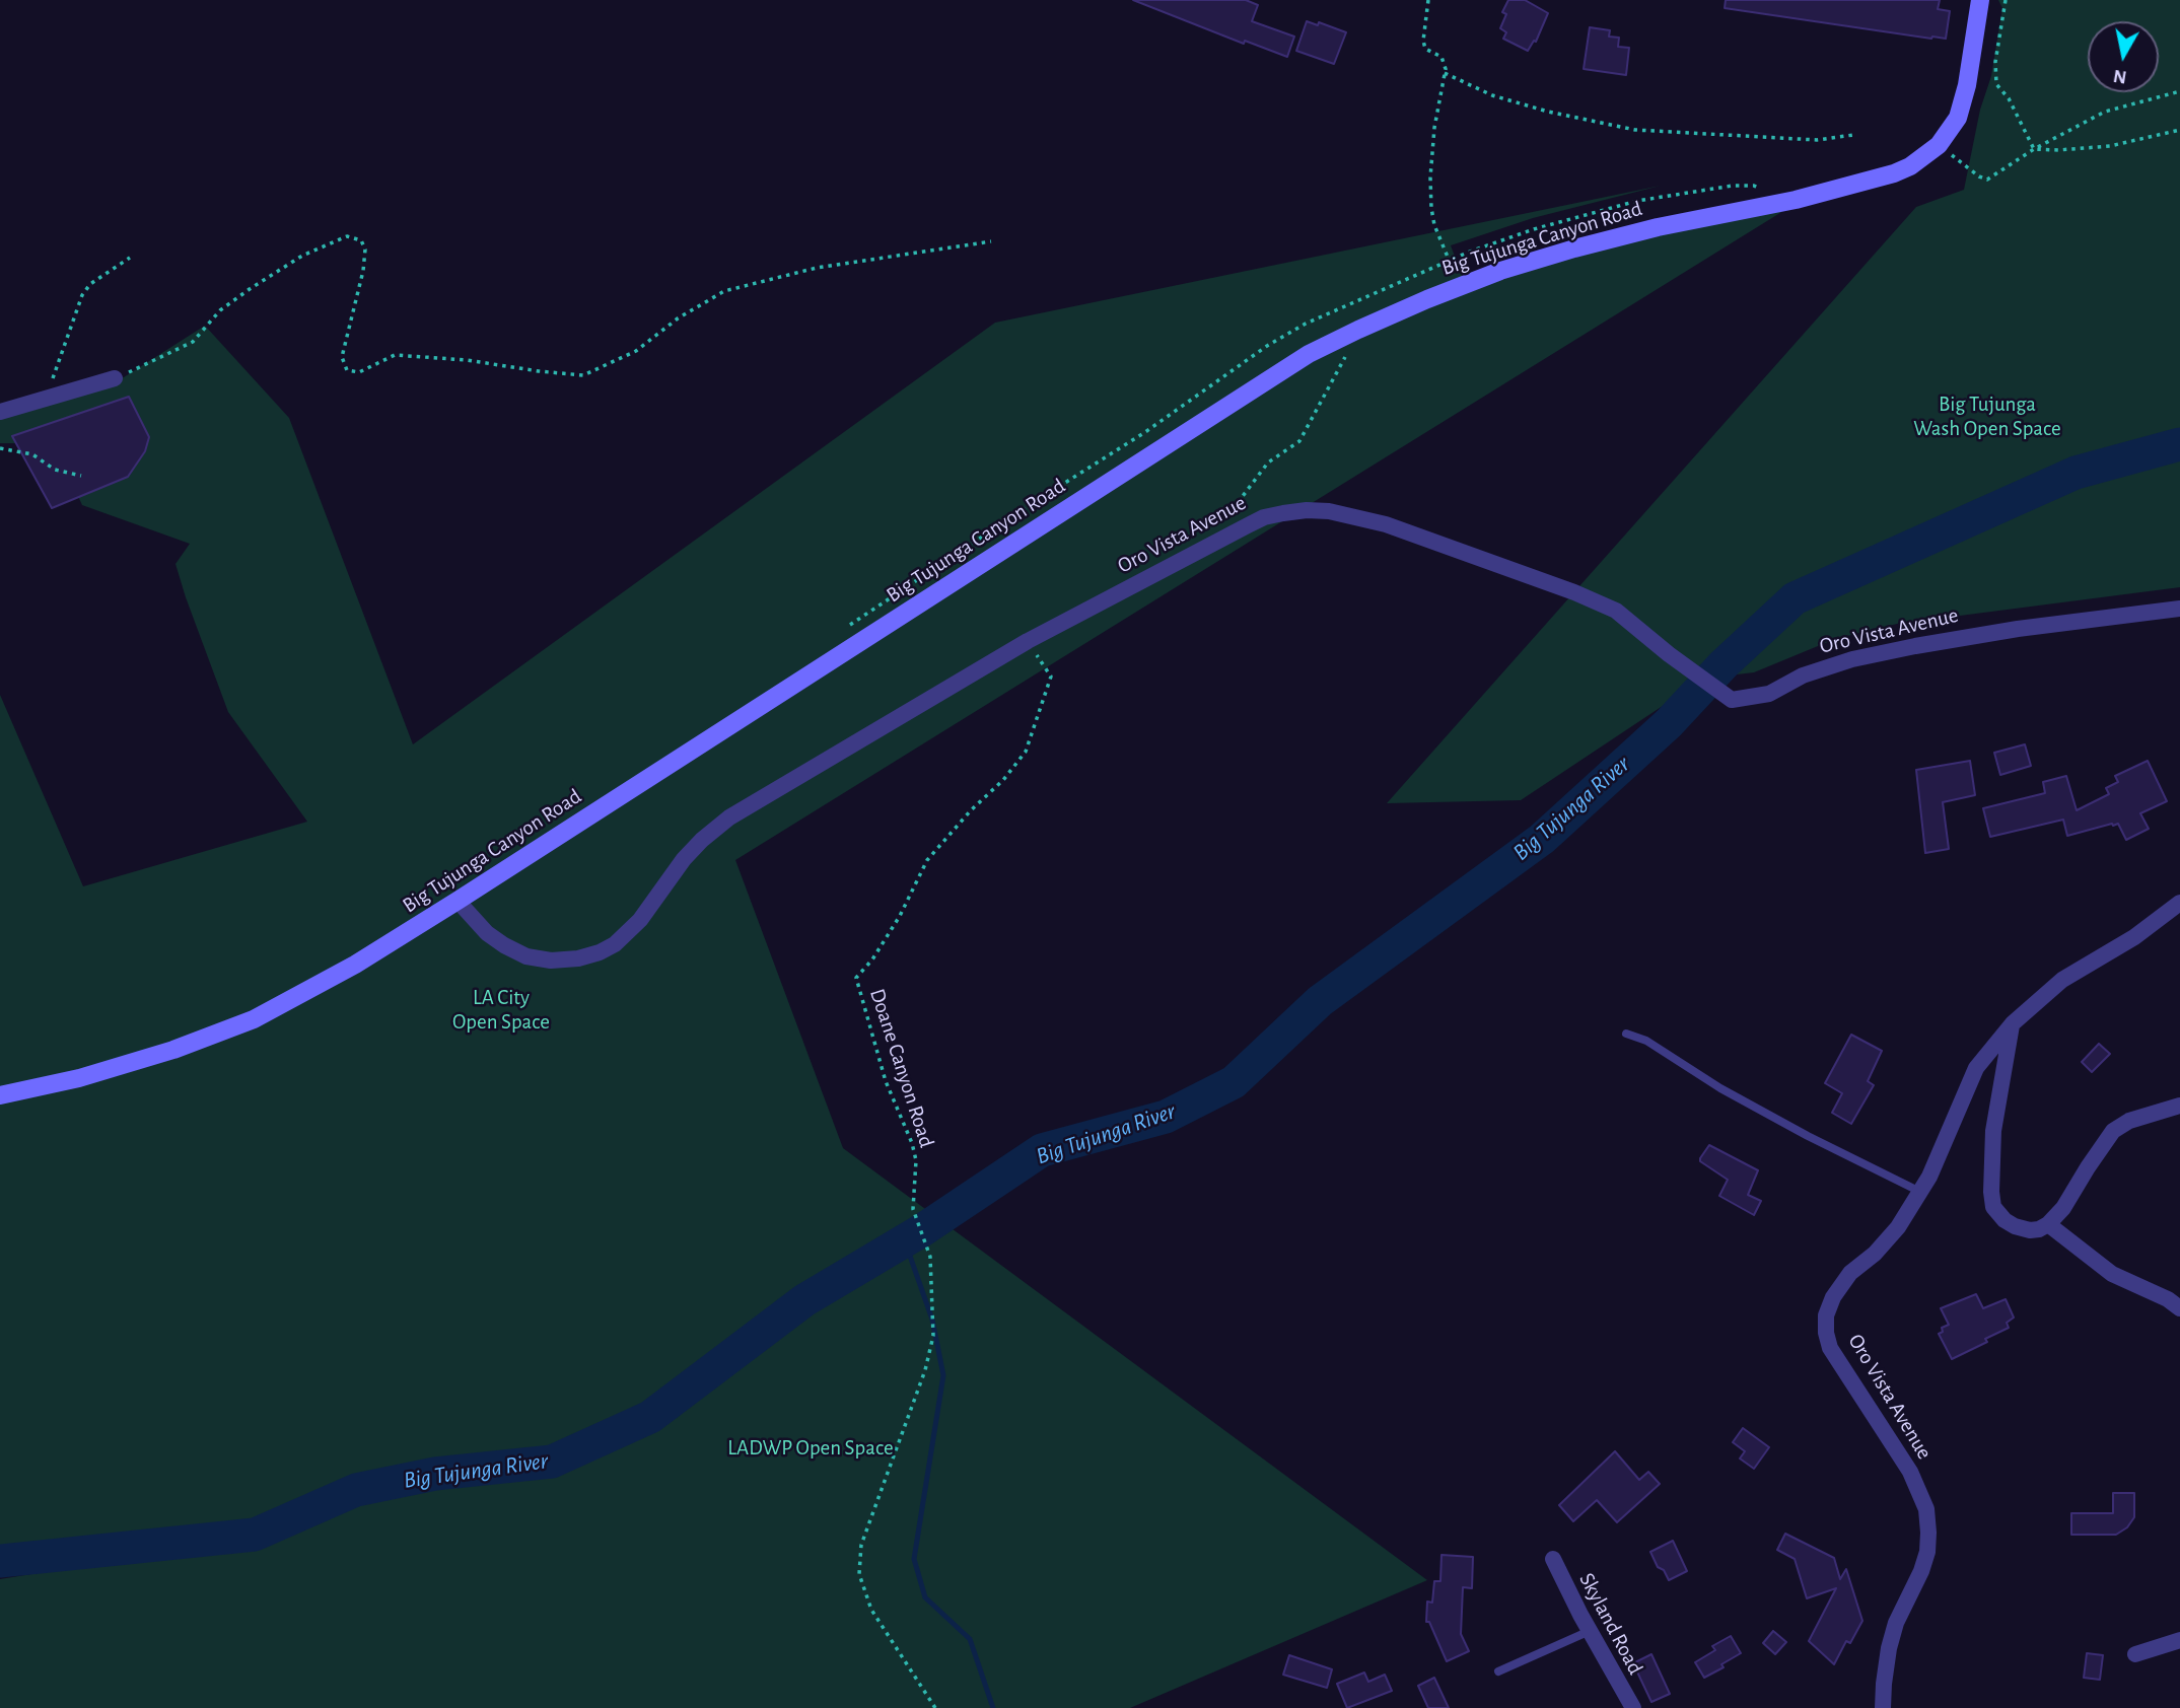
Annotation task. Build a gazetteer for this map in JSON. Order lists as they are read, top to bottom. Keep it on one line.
{"streets":{"street":["Big Tujunga Canyon Road","Oro Vista Avenue","Skyland Road"],"path":["Doane Canyon Road"]},"crossings":[["Big Tujunga Canyon Road","Oro Vista Avenue"],["Oro Vista Avenue","Doane Canyon Road"]],"water":["Big Tujunga River"],"parks":["Big Tujunga Wash Open Space","LA City Open Space","LADWP Open Space"],"north":"bottom"}
